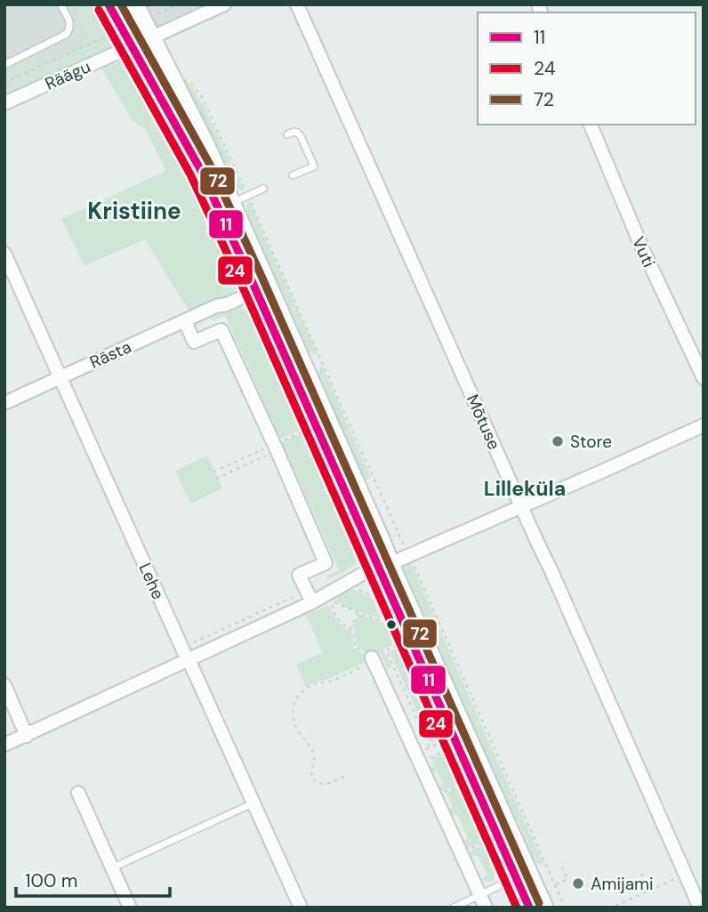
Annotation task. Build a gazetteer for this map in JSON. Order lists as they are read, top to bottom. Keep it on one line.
{"streets":{"street":["Räägu","Vuti","Rästa","Mõtuse","Lehe"]},"crossings":[["Rästa","Lehe"]],"districts":["Kristiine","Lilleküla"],"places":["Store","Amijami"],"lines":["transit line 11","transit line 72","transit line 24"],"legend":["11","24","72"],"scale_bar":"100 m"}
